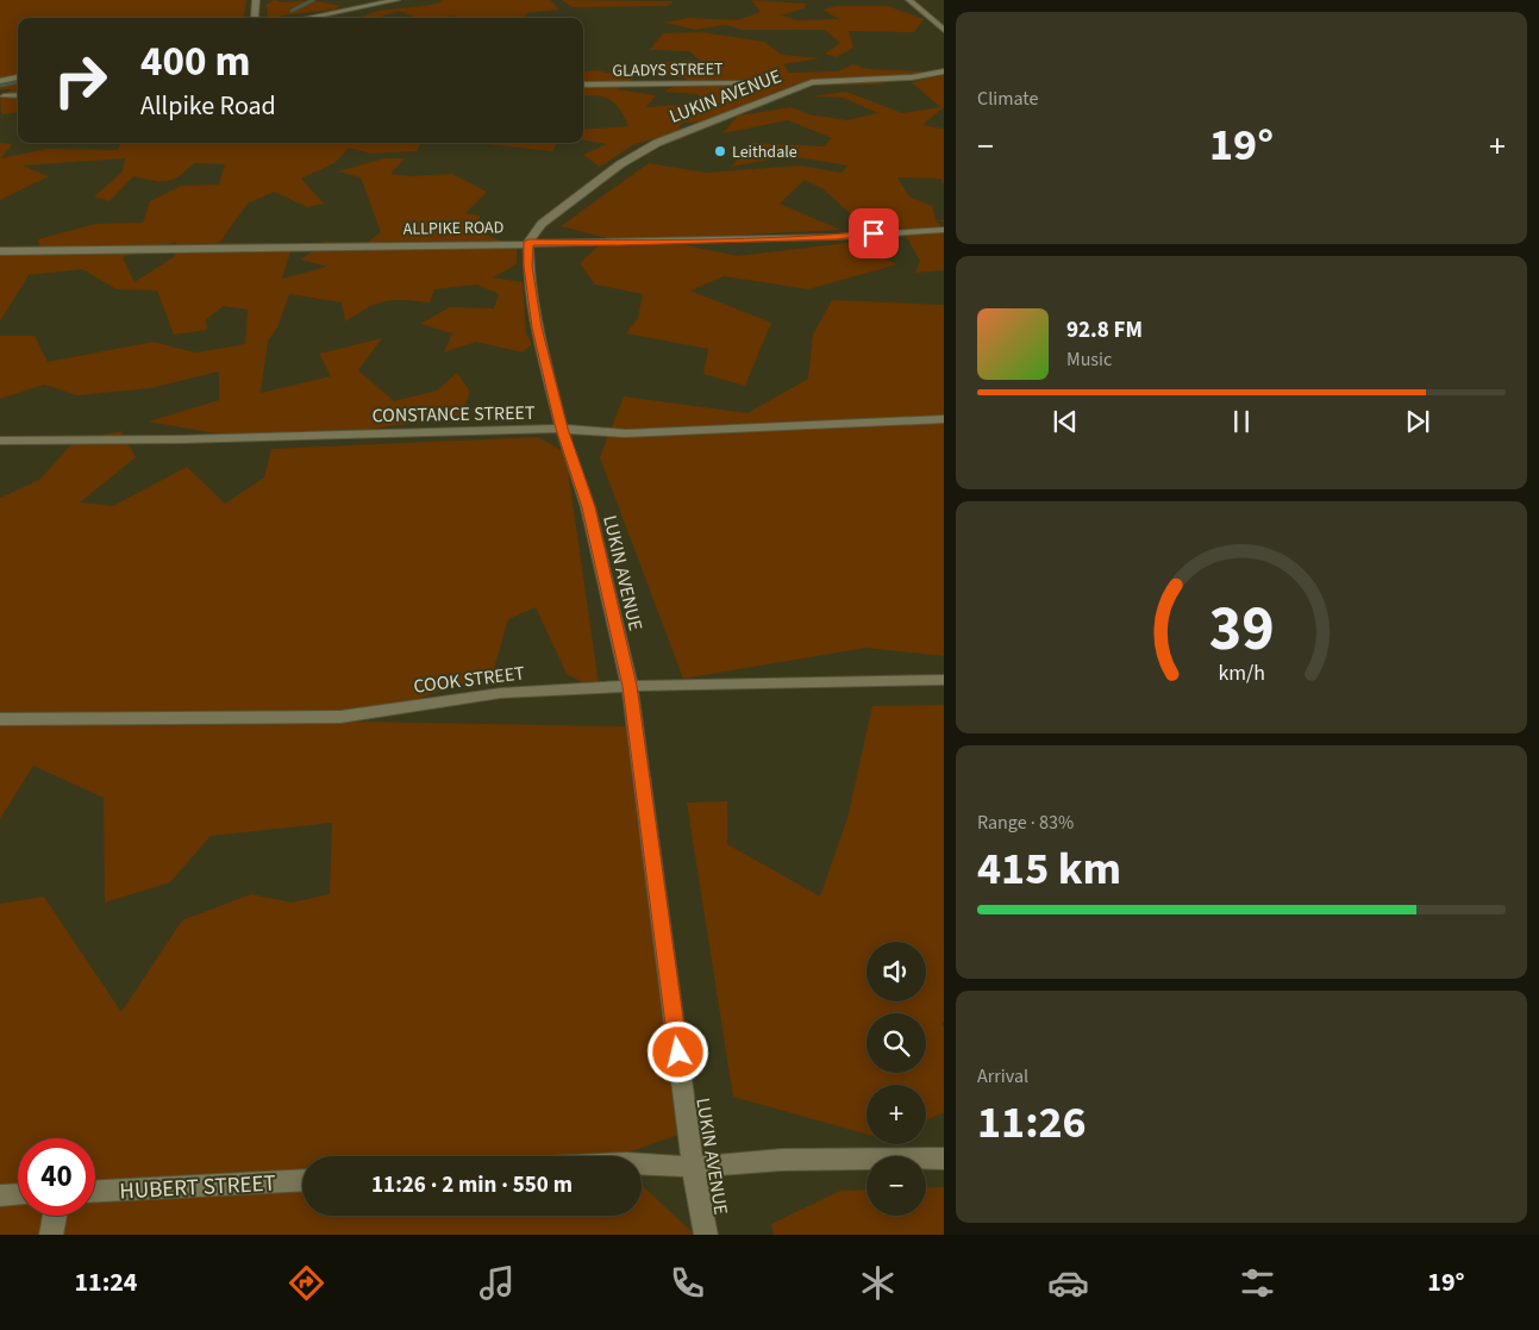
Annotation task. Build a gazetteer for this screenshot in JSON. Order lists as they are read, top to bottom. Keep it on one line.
{"streets":{"street":["GLADYS STREET","LUKIN AVENUE","ALLPIKE ROAD","CONSTANCE STREET","COOK STREET","HUBERT STREET"]},"crossings":[["LUKIN AVENUE","ALLPIKE ROAD"],["LUKIN AVENUE","CONSTANCE STREET"],["LUKIN AVENUE","COOK STREET"]],"places":["Leithdale"],"page":{"tile":["Climate",["Range · 83%","415 km"],["Arrival","11:26"]],"turn":["400 m","Allpike Road"],"heat":["−","19°","+"],"song":["92.8 FM","Music"],"map_buttons":["+","−"],"limit":"40","trip":"11:26 · 2 min · 550 m","tabs":["11:24","19°"],"gauge":["39","km/h"]}}
